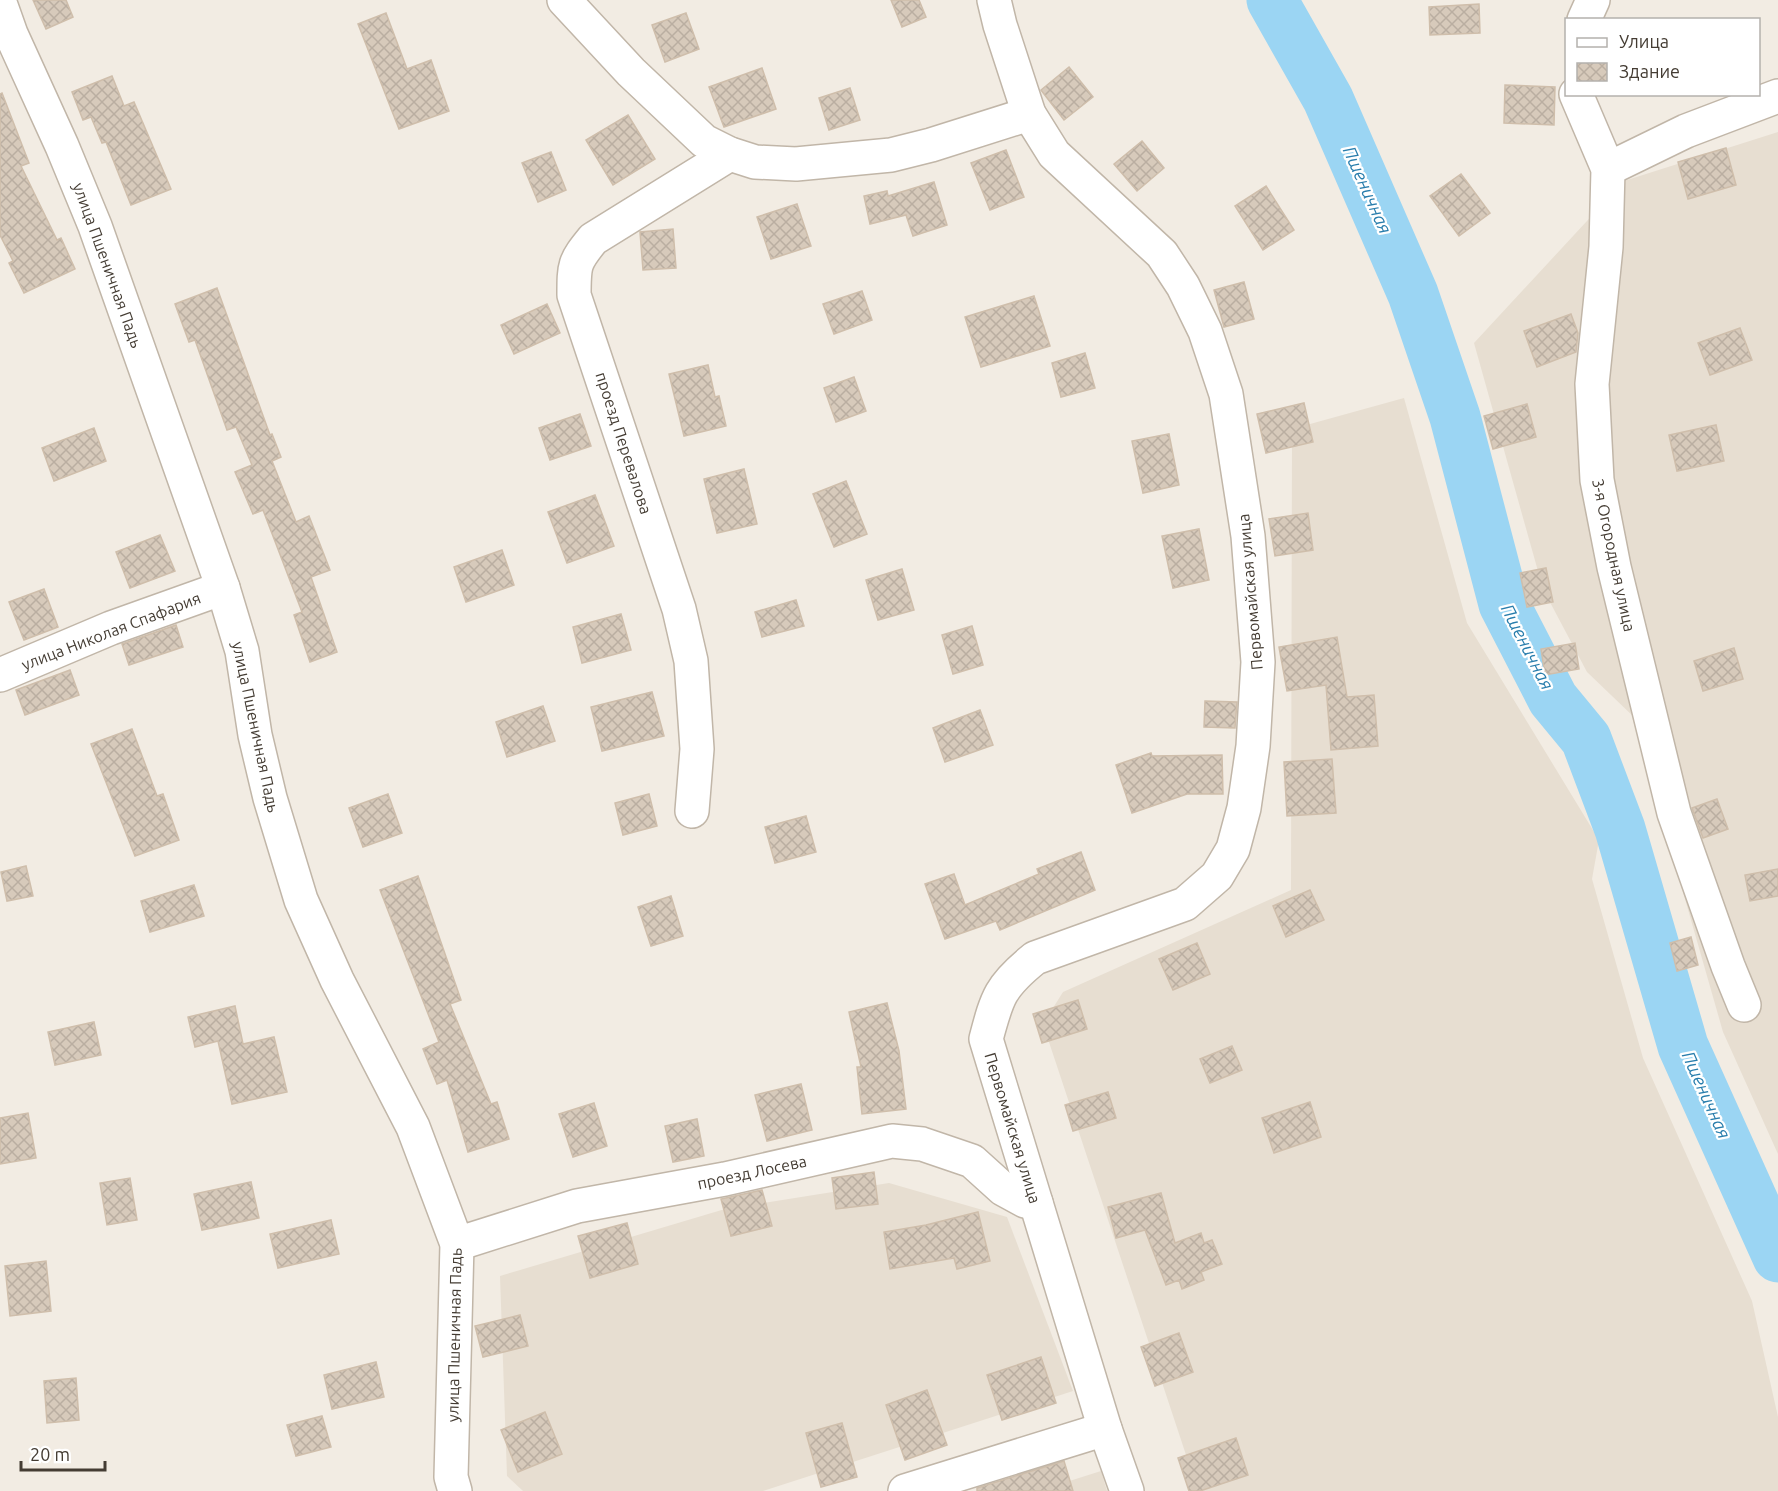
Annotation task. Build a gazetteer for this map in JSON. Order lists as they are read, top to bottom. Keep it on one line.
{"streets":{"street":["улица Пшеничная Падь","проезд Перевалова","3-я Огородная улица","Первомайская улица","улица Николая Спафария","проезд Лосева"]},"crossings":[["улица Пшеничная Падь","улица Николая Спафария"],["улица Пшеничная Падь","проезд Лосева"],["Первомайская улица","проезд Лосева"]],"water":["Пшеничная"],"legend":["Улица","Здание"],"scale_bar":"20 m"}
